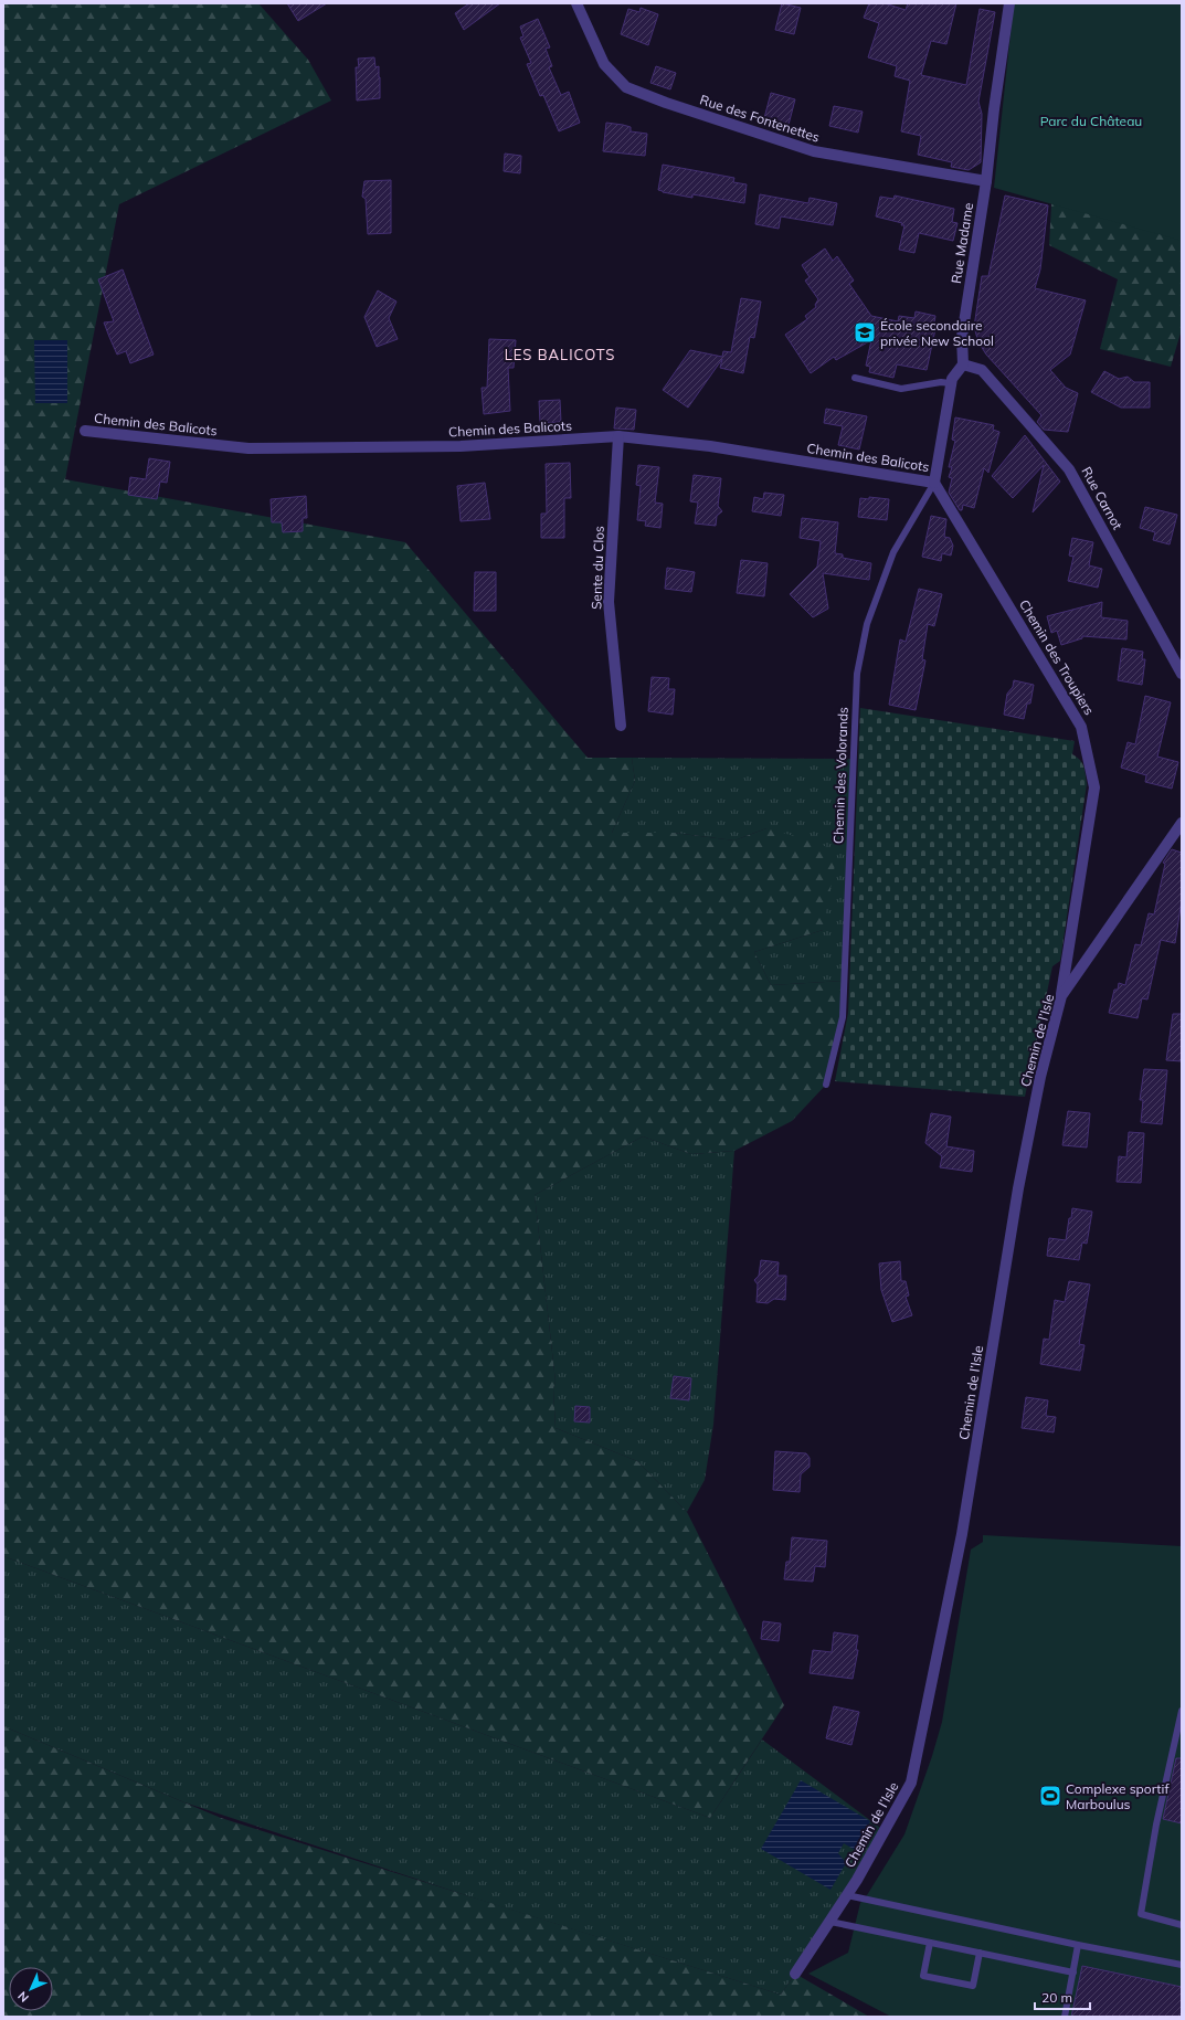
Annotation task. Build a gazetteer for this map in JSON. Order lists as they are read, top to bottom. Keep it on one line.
{"streets":{"street":["Rue des Fontenettes","Rue Madame","Chemin des Balicots","Rue Carnot","Sente du Clos","Chemin des Troupiers","Chemin de l’Isle"],"lane":["Chemin des Volorands"]},"crossings":[["Rue des Fontenettes","Rue Madame"],["Rue Madame","Rue Carnot"],["Chemin des Balicots","Sente du Clos"],["Chemin des Balicots","Chemin des Troupiers"],["Chemin des Balicots","Chemin des Volorands"],["Chemin des Troupiers","Chemin des Volorands"],["Chemin des Troupiers","Chemin de l’Isle"]],"districts":["LES BALICOTS"],"parks":["Parc du Château"],"places":{"school or university":["École secondaire privée New School"],"sports":["Complexe sportif Marboulus"]},"scale_bar":"20 m","north":"bottom left"}
